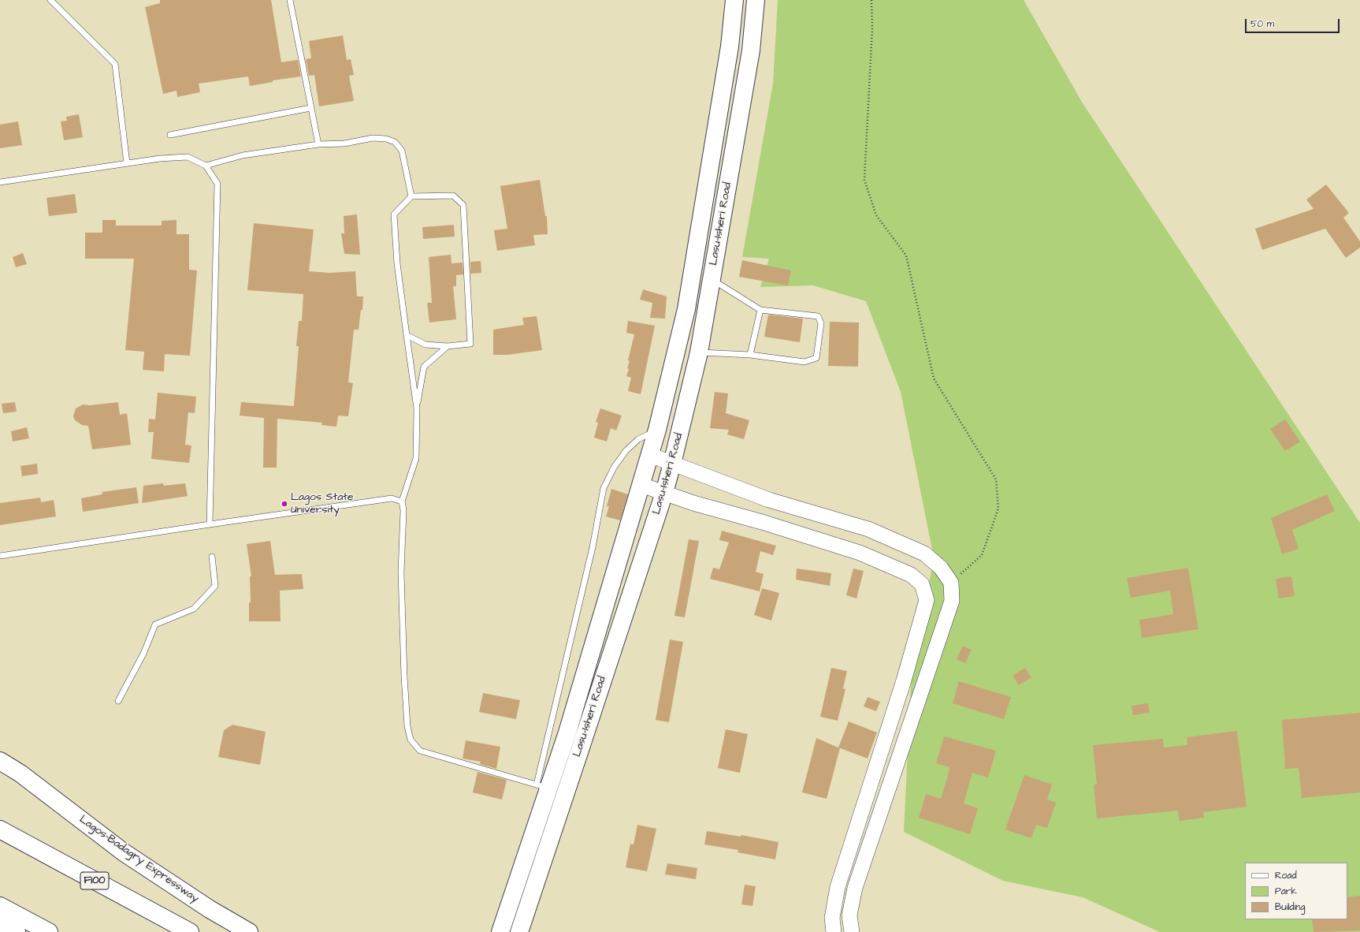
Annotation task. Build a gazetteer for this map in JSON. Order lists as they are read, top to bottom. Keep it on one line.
{"streets":{"main road":["Lasu-Isheri Road","Lagos-Badagry Expressway","F100"]},"places":["Lagos State University"],"legend":["Road","Park","Building"],"scale_bar":"50 m"}
